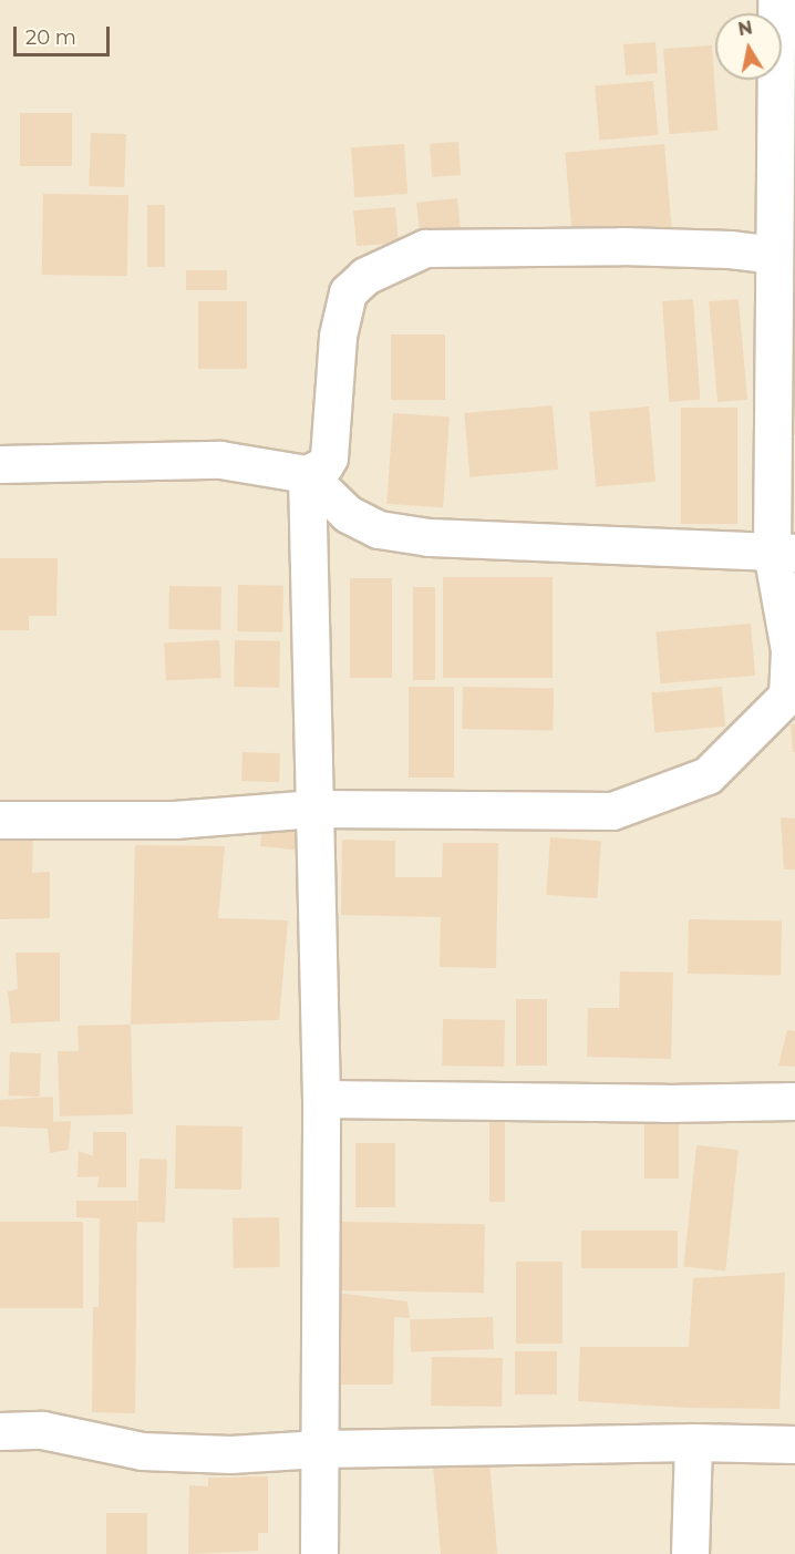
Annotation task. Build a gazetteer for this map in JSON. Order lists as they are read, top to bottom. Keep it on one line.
{"scale_bar":"20 m","north":"top"}
